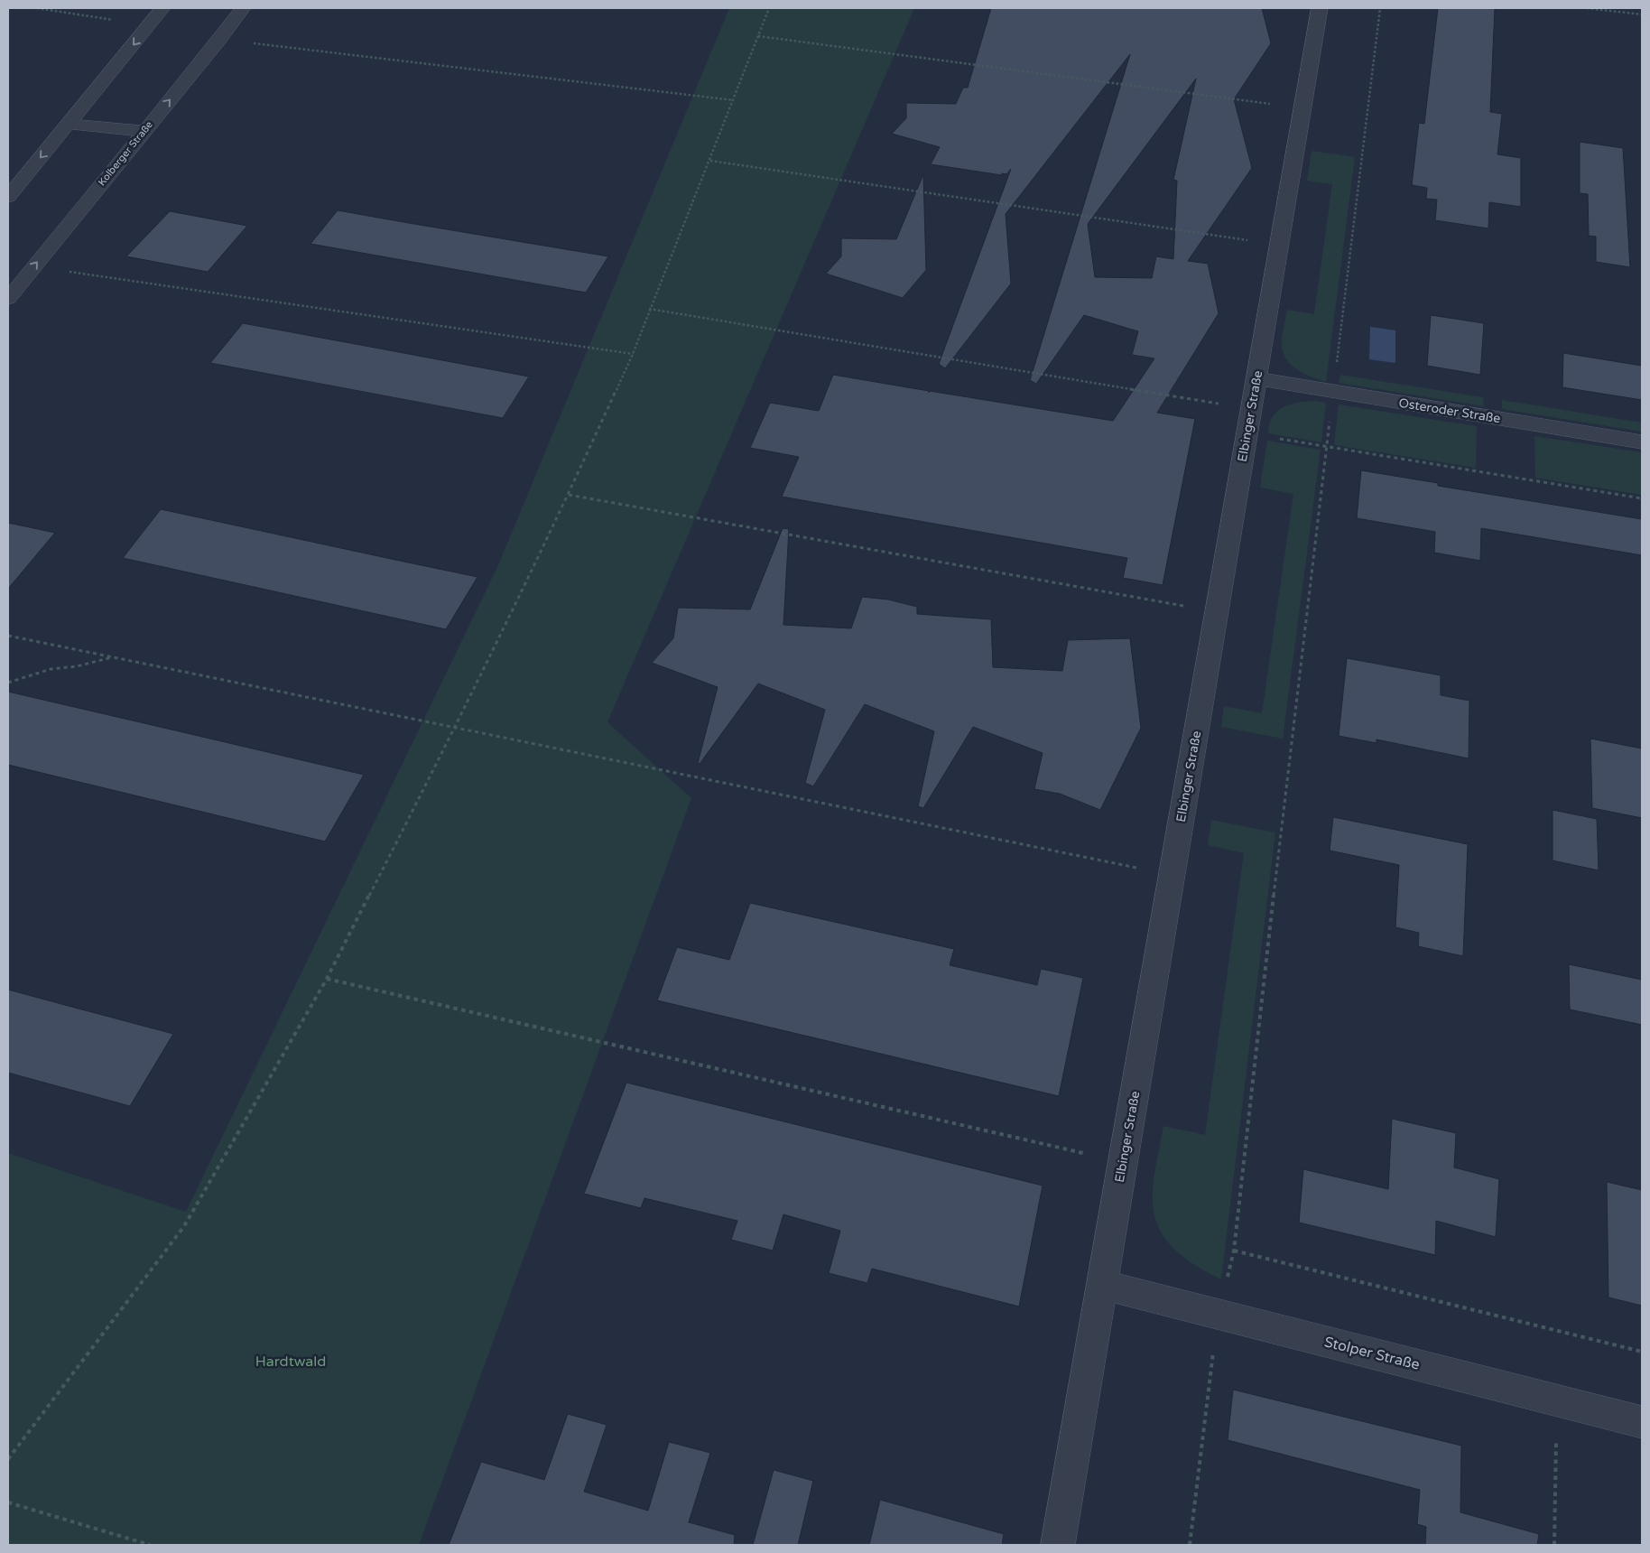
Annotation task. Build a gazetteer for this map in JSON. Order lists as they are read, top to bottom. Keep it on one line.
{"streets":{"street":["Kolberger Straße","Osteroder Straße","Elbinger Straße","Stolper Straße"]},"crossings":[["Osteroder Straße","Elbinger Straße"],["Elbinger Straße","Stolper Straße"]],"parks":["Hardtwald"]}
